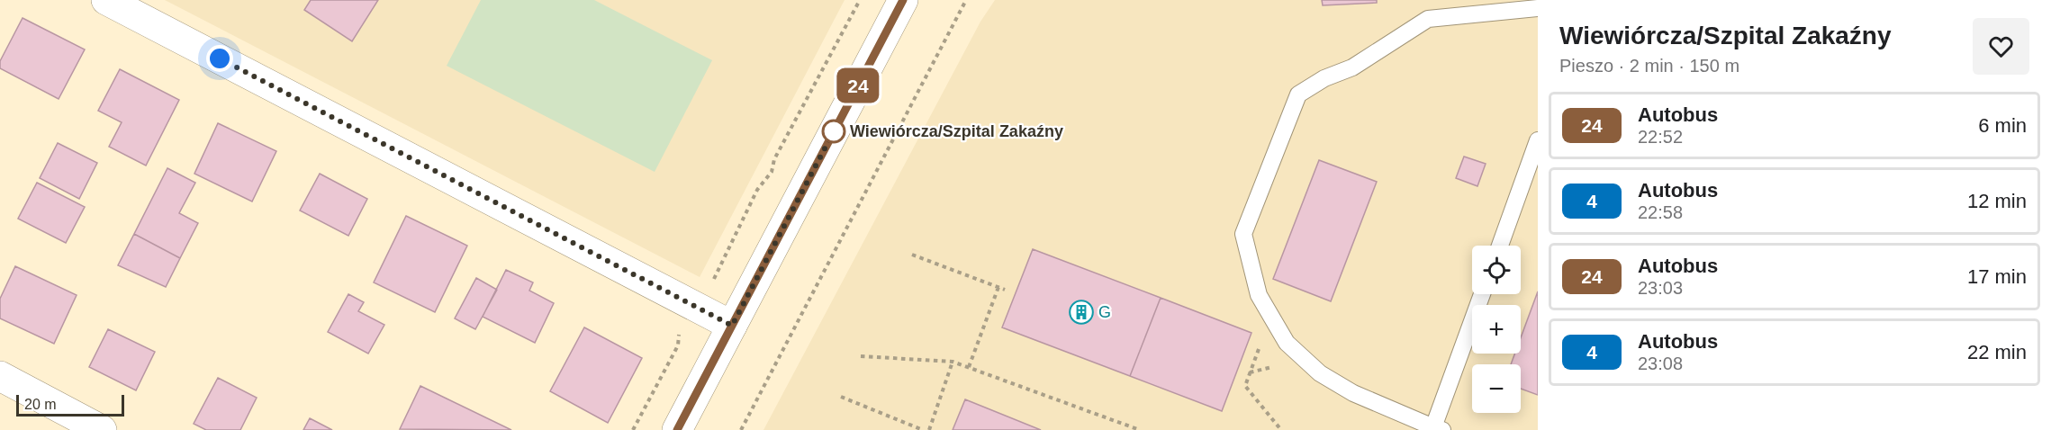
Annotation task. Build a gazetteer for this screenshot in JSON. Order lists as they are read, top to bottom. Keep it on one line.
{"places":{"other":["Wiewiórcza/Szpital Zakaźny"],"building":["G"]},"lines":["bus line 24"],"scale_bar":"20 m","page":{"on_map":"24","heading":["Wiewiórcza/Szpital Zakaźny","Pieszo · 2 min · 150 m"],"list":[{"mark":"24","name":"Autobus","note":"22:52","value":"6 min"},{"mark":"4","name":"Autobus","note":"22:58","value":"12 min"},{"mark":"24","name":"Autobus","note":"23:03","value":"17 min"},{"mark":"4","name":"Autobus","note":"23:08","value":"22 min"}],"map_buttons":["+","−"],"scale":"20 m"}}
